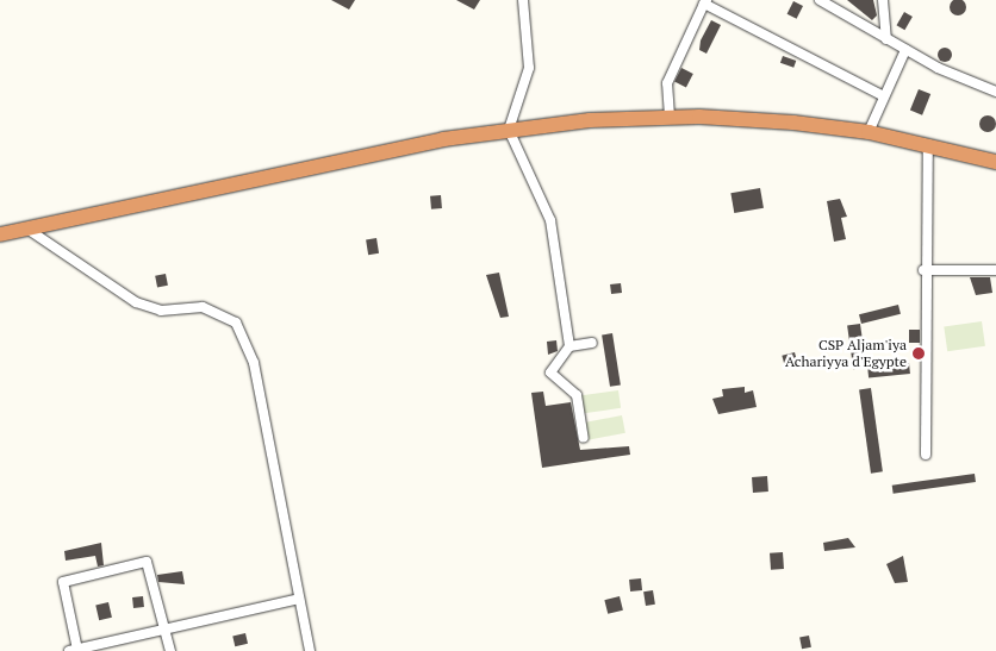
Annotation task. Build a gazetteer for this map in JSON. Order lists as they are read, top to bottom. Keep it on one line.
{"places":["CSP Aljam'iya Achariyya d'Egypte"]}
